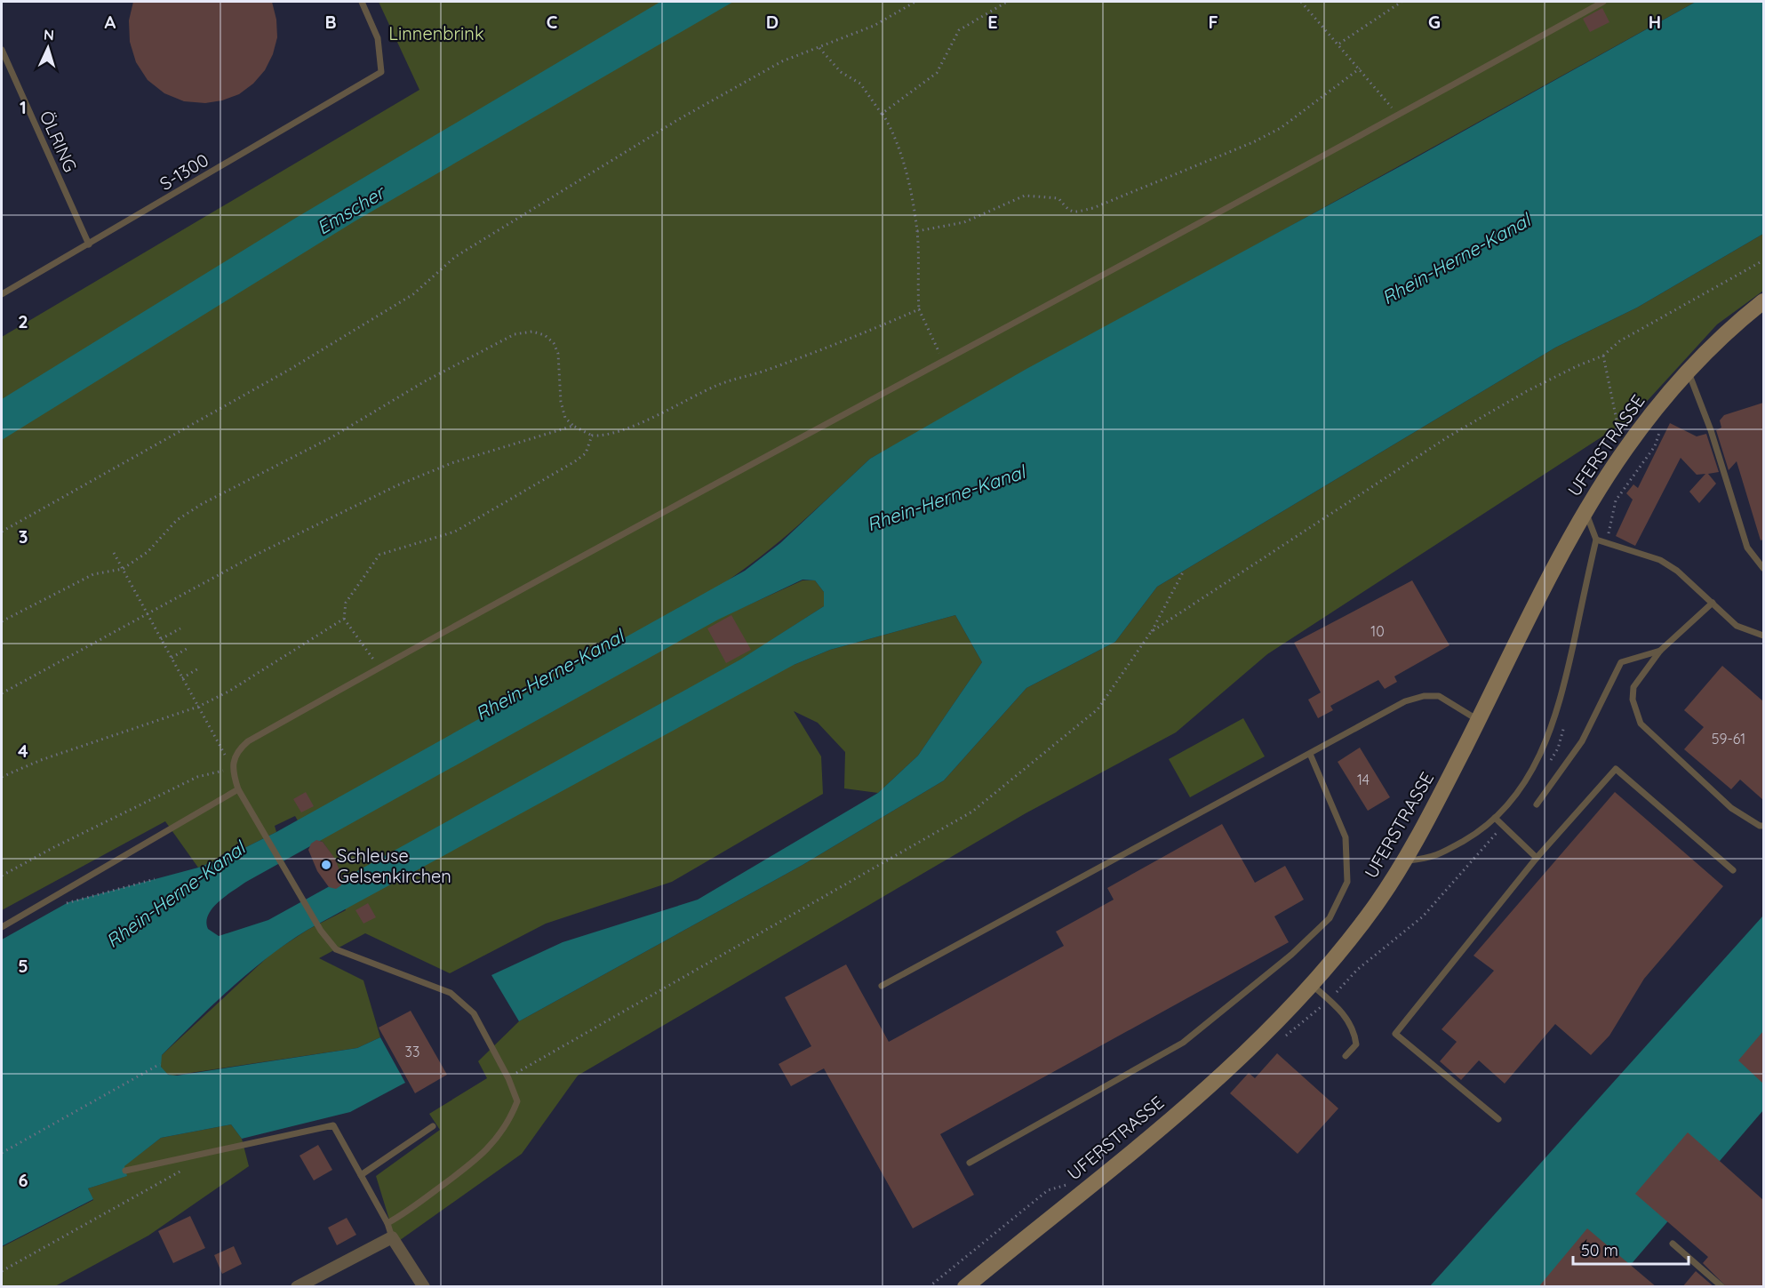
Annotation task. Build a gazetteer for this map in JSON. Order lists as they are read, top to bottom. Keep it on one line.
{"streets":{"main road":["UFERSTRASSE"],"lane":["ÖLRING","S-1300"]},"crossings":[["ÖLRING","S-1300"]],"water":["Emscher","Rhein-Herne-Kanal"],"parks":["Linnenbrink"],"places":["Schleuse Gelsenkirchen"],"house_numbers":["10","59-61","14","33"],"scale_bar":"50 m","north":"top","grid":{"columns":["A","B","C","D","E","F","G","H"],"rows":["1","2","3","4","5","6"]}}
